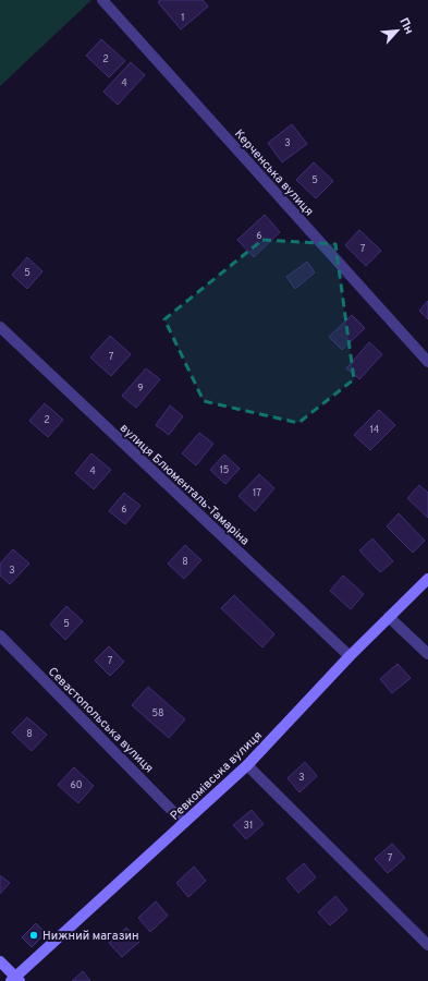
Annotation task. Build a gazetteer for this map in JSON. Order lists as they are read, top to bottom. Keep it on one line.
{"streets":{"street":["Керченська вулиця","вулиця Блюменталь-Тамаріна","Севастопольська вулиця","Ревкомівська вулиця"]},"crossings":[["вулиця Блюменталь-Тамаріна","Ревкомівська вулиця"],["Севастопольська вулиця","Ревкомівська вулиця"]],"places":["Нижний магазин"],"house_numbers":["1","2","4","3","5","6","7","5","7","9","2","14","15","4","17","6","8","3","5","7","58","8","3","60","31","7"],"north":"top right"}
